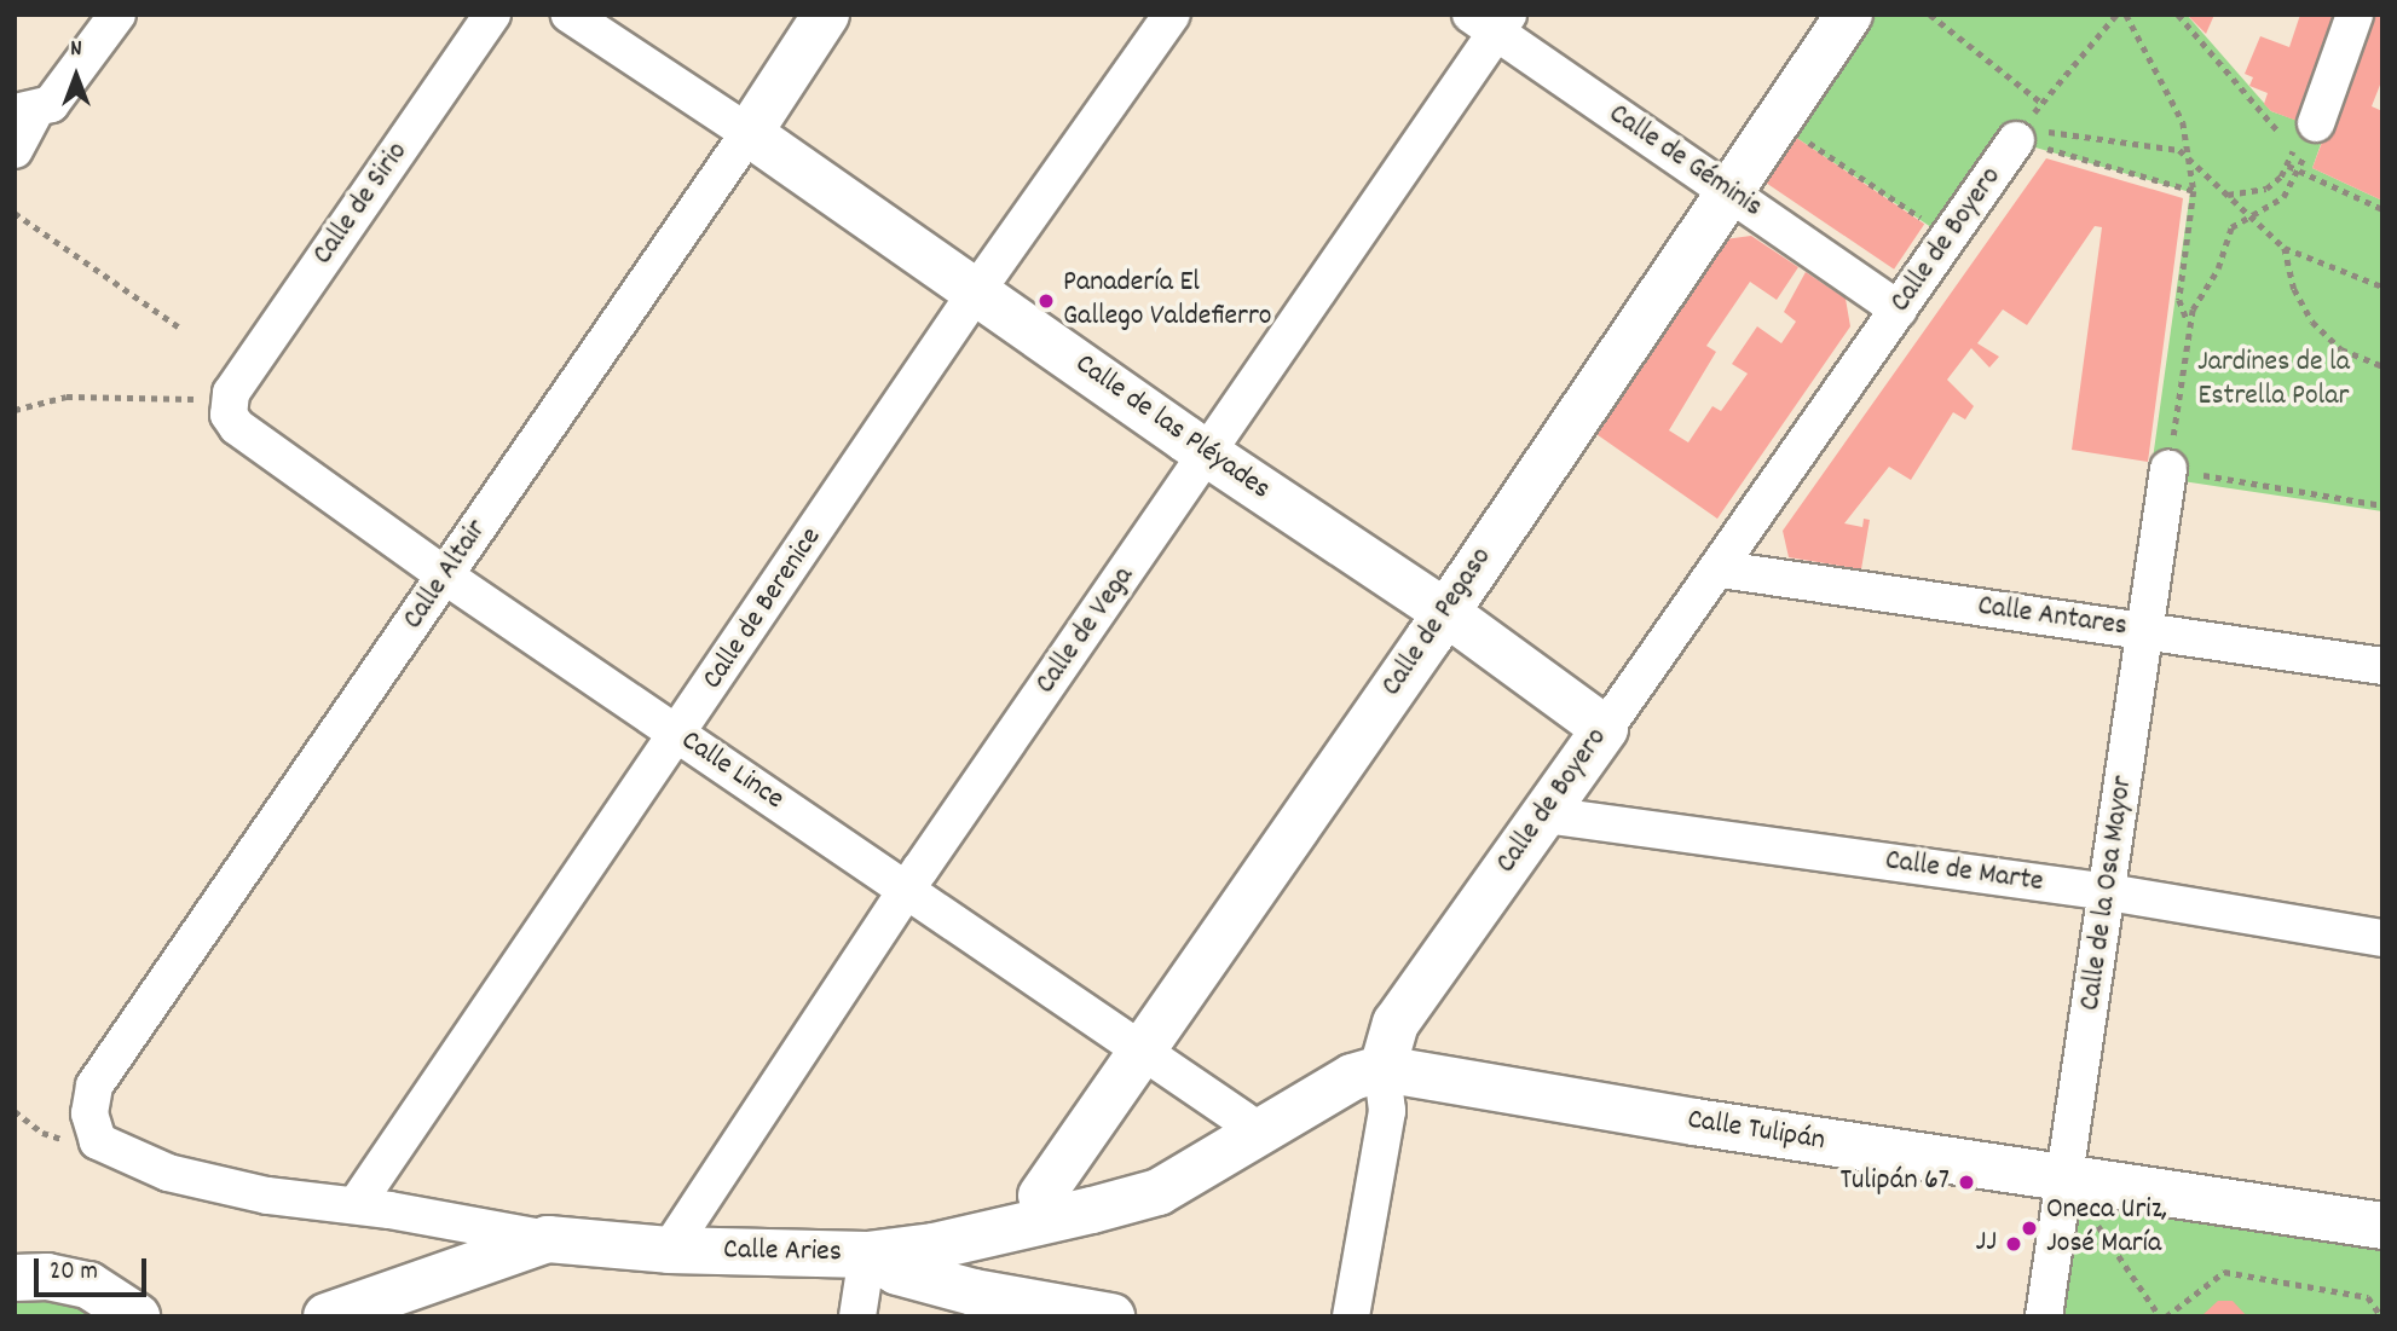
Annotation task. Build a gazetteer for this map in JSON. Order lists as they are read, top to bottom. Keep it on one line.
{"streets":{"street":["Calle de Géminis","Calle de Sirio","Calle de Boyero","Calle de las Pléyades","Calle Altair","Calle de Berenice","Calle Antares","Calle de Pegaso","Calle de Vega","Calle Lince","Calle de Marte","Calle de la Osa Mayor","Calle Tulipán","Calle Aries"]},"crossings":[["Calle de Géminis","Calle de Boyero"],["Calle de Géminis","Calle de Pegaso"],["Calle de Géminis","Calle de Vega"],["Calle de Sirio","Calle Lince"],["Calle de Boyero","Calle de las Pléyades"],["Calle de Boyero","Calle Antares"],["Calle de Boyero","Calle de Marte"],["Calle de Boyero","Calle Tulipán"],["Calle de las Pléyades","Calle Altair"],["Calle de las Pléyades","Calle de Berenice"],["Calle de las Pléyades","Calle de Pegaso"],["Calle de las Pléyades","Calle de Vega"],["Calle Altair","Calle Lince"],["Calle Altair","Calle Aries"],["Calle de Berenice","Calle Lince"],["Calle de Berenice","Calle Aries"],["Calle Antares","Calle de la Osa Mayor"],["Calle de Pegaso","Calle Lince"],["Calle de Vega","Calle Lince"],["Calle de Vega","Calle Aries"],["Calle de Marte","Calle de la Osa Mayor"],["Calle de la Osa Mayor","Calle Tulipán"]],"parks":["Jardines de la Estrella Polar"],"places":["Panadería El Gallego Valdefierro","Tulipán 67","Oneca Uriz, José María","JJ"],"scale_bar":"20 m","north":"top"}
